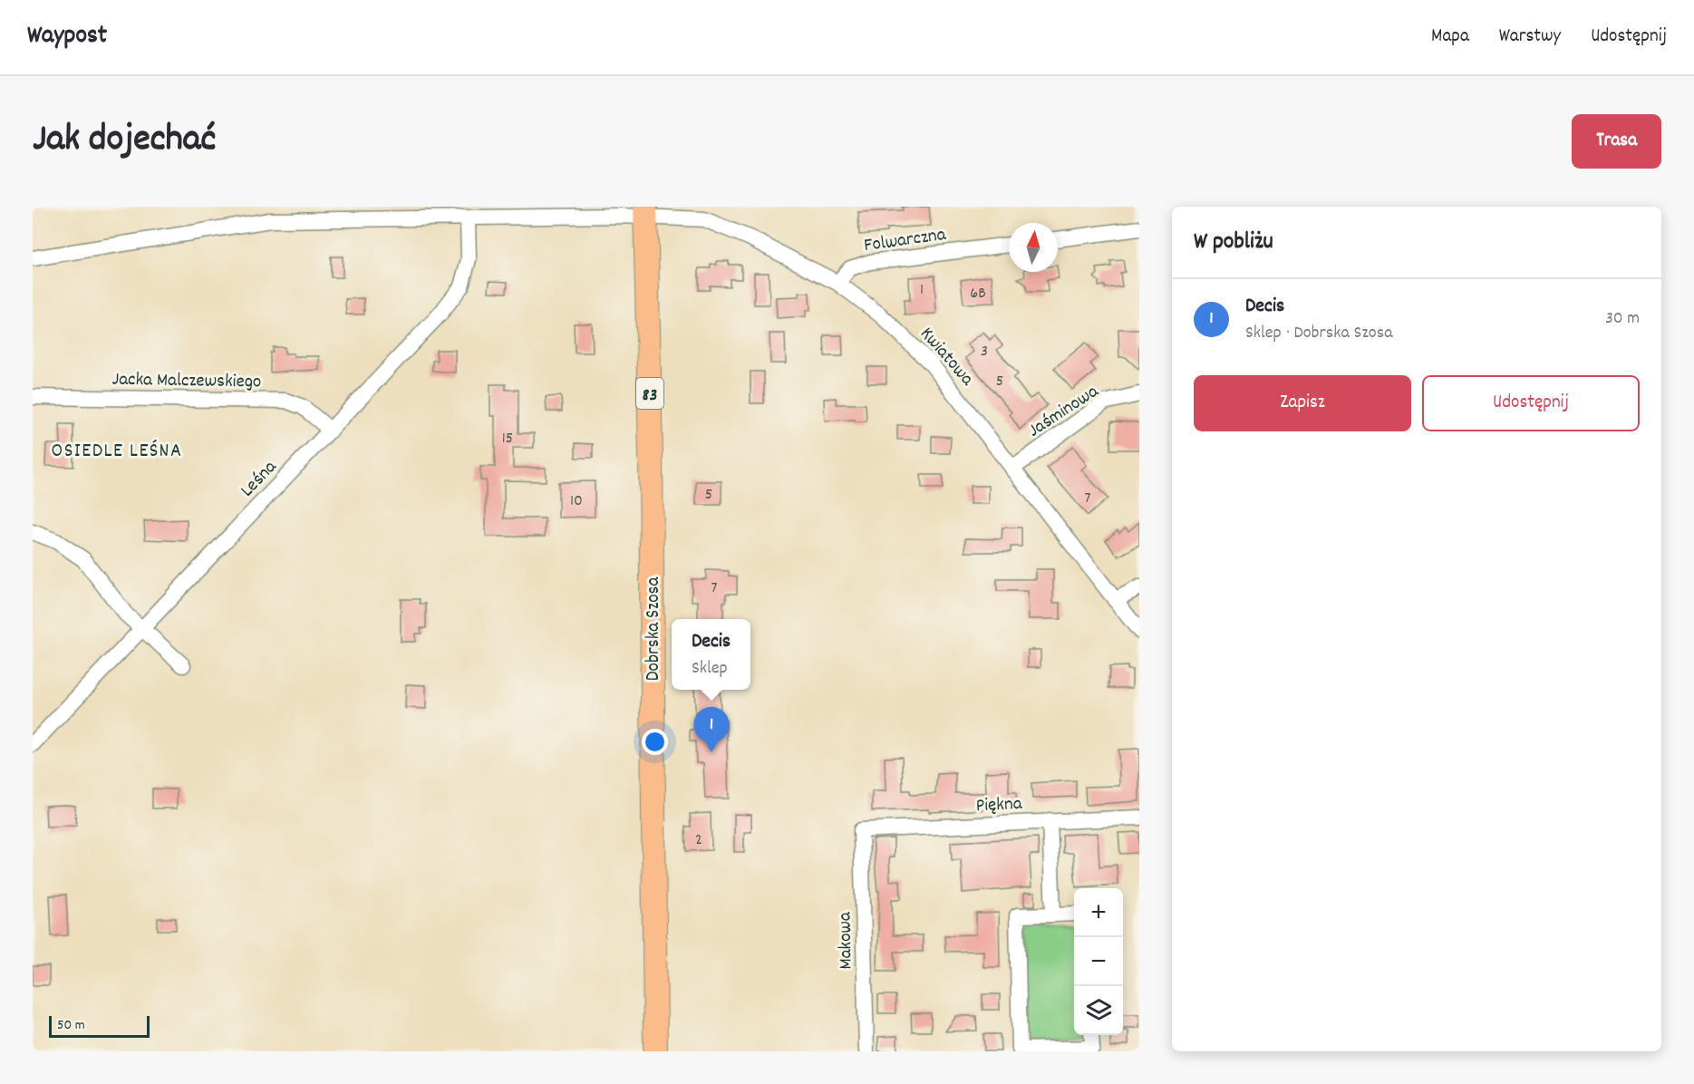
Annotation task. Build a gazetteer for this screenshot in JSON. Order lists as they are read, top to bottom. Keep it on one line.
{"streets":{"main road":["83","Dobrska Szosa"],"street":["Folwarczna","Kwiatowa","Jacka Malczewskiego","Jaśminowa","Leśna","Piękna","Makowa"]},"crossings":[["Folwarczna","Kwiatowa"],["Kwiatowa","Jaśminowa"],["Kwiatowa","Leśna"],["Kwiatowa","Dobrska Szosa"],["Jacka Malczewskiego","Leśna"],["Piękna","Makowa"]],"districts":["OSIEDLE LEŚNA"],"house_numbers":["1","6B","3","5","15","5","7","10","7","2"],"scale_bar":"50 m","north":"top","page":{"header":"Waypost","nav":["Mapa","Warstwy","Udostępnij"],"title":"Jak dojechać","buttons":["Trasa",["Zapisz","Udostępnij"]],"heading":"W pobliżu","list":[{"mark":"1","name":"Decis","note":"Sklep · Dobrska Szosa","value":"30 m"}],"popup":["Decis","Sklep"],"pins":"1","map_buttons":["+","−"],"scale":"50 m"}}
